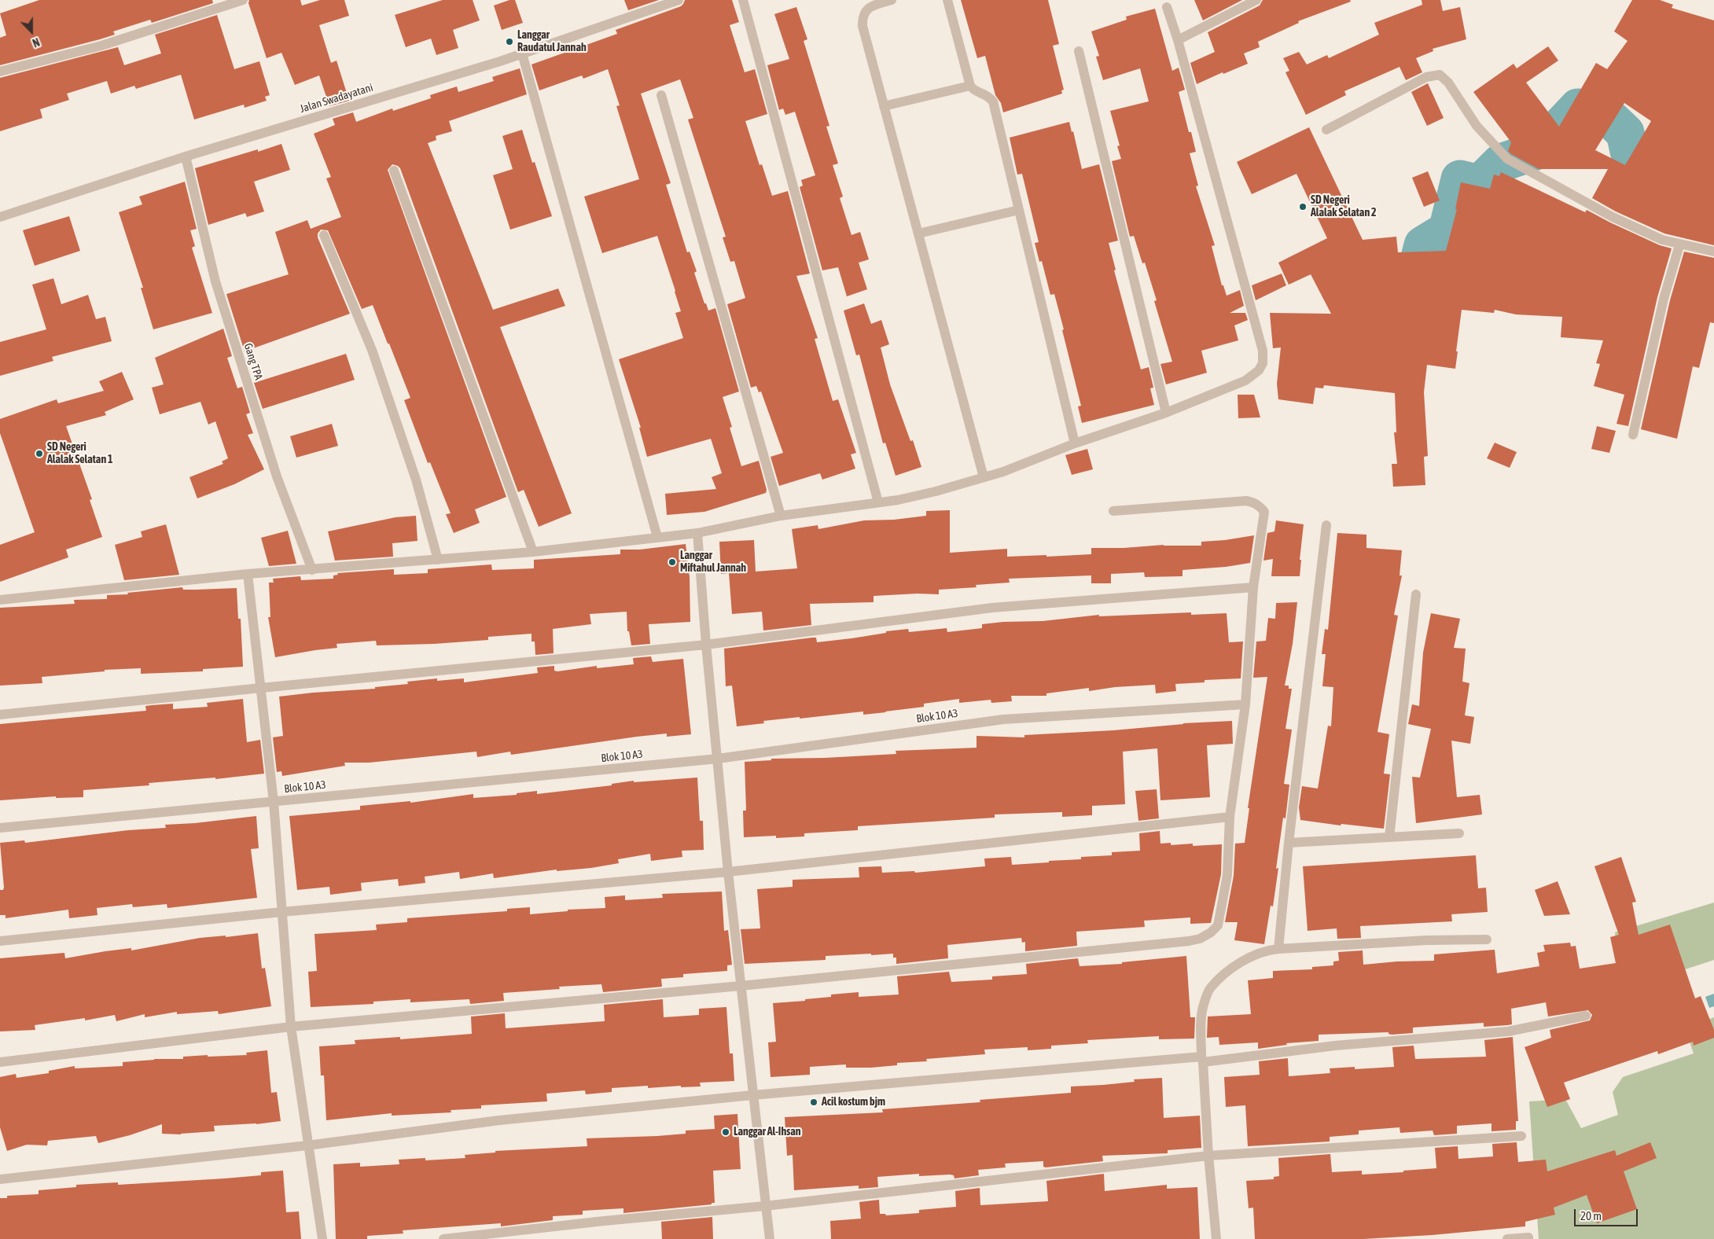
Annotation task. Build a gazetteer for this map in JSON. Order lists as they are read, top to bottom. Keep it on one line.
{"streets":{"street":["Jalan Swadayatani","Gang TPA","Blok 10 A3"]},"crossings":[["Jalan Swadayatani","Gang TPA"]],"places":["Langgar Raudatul Jannah","SD Negeri Alalak Selatan 2","SD Negeri Alalak Selatan 1","Langgar Miftahul Jannah","Acil kostum bjm","Langgar Al-Ihsan"],"scale_bar":"20 m","north":"bottom"}
